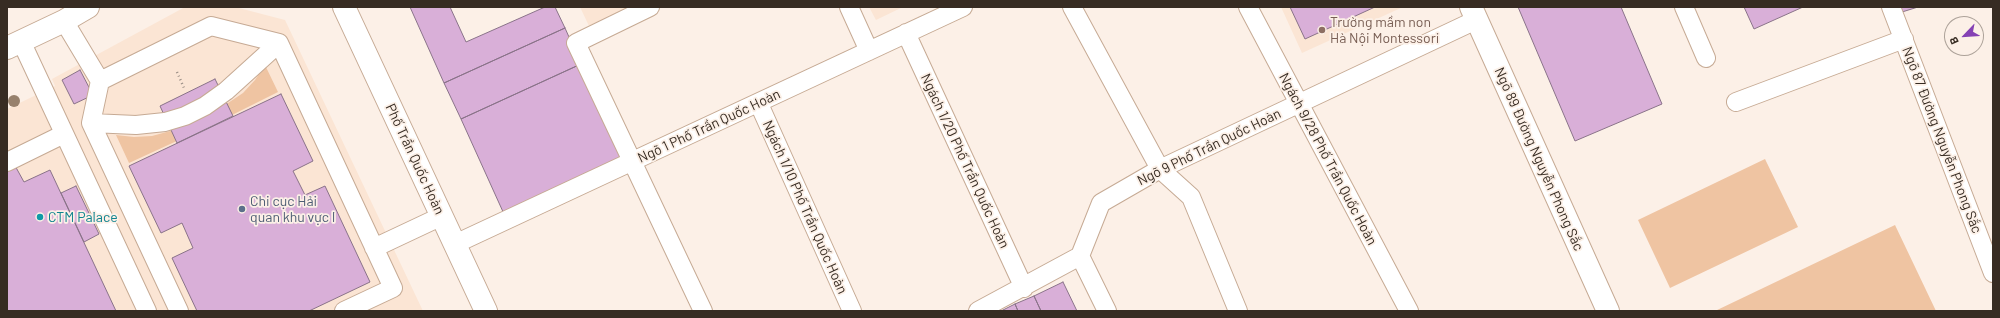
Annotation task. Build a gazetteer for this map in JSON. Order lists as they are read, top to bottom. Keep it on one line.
{"streets":{"street":["Phố Trần Quốc Hoàn","Ngõ 89 Đường Nguyễn Phong Sắc"],"lane":["Ngõ 1 Phố Trần Quốc Hoàn","Ngõ 87 Đường Nguyễn Phong Sắc","Ngõ 9 Phố Trần Quốc Hoàn","Ngách 9/28 Phố Trần Quốc Hoàn","Ngách 1/20 Phố Trần Quốc Hoàn","Ngách 1/10 Phố Trần Quốc Hoàn"]},"crossings":[["Ngõ 1 Phố Trần Quốc Hoàn","Phố Trần Quốc Hoàn"],["Ngõ 1 Phố Trần Quốc Hoàn","Ngách 1/20 Phố Trần Quốc Hoàn"],["Ngõ 1 Phố Trần Quốc Hoàn","Ngách 1/10 Phố Trần Quốc Hoàn"],["Ngõ 9 Phố Trần Quốc Hoàn","Ngách 9/28 Phố Trần Quốc Hoàn"],["Ngõ 9 Phố Trần Quốc Hoàn","Ngõ 89 Đường Nguyễn Phong Sắc"]],"places":["Trường mầm non Hà Nội Montessori","Chi cục Hải quan khu vực I","CTM Palace"],"north":"bottom left"}
